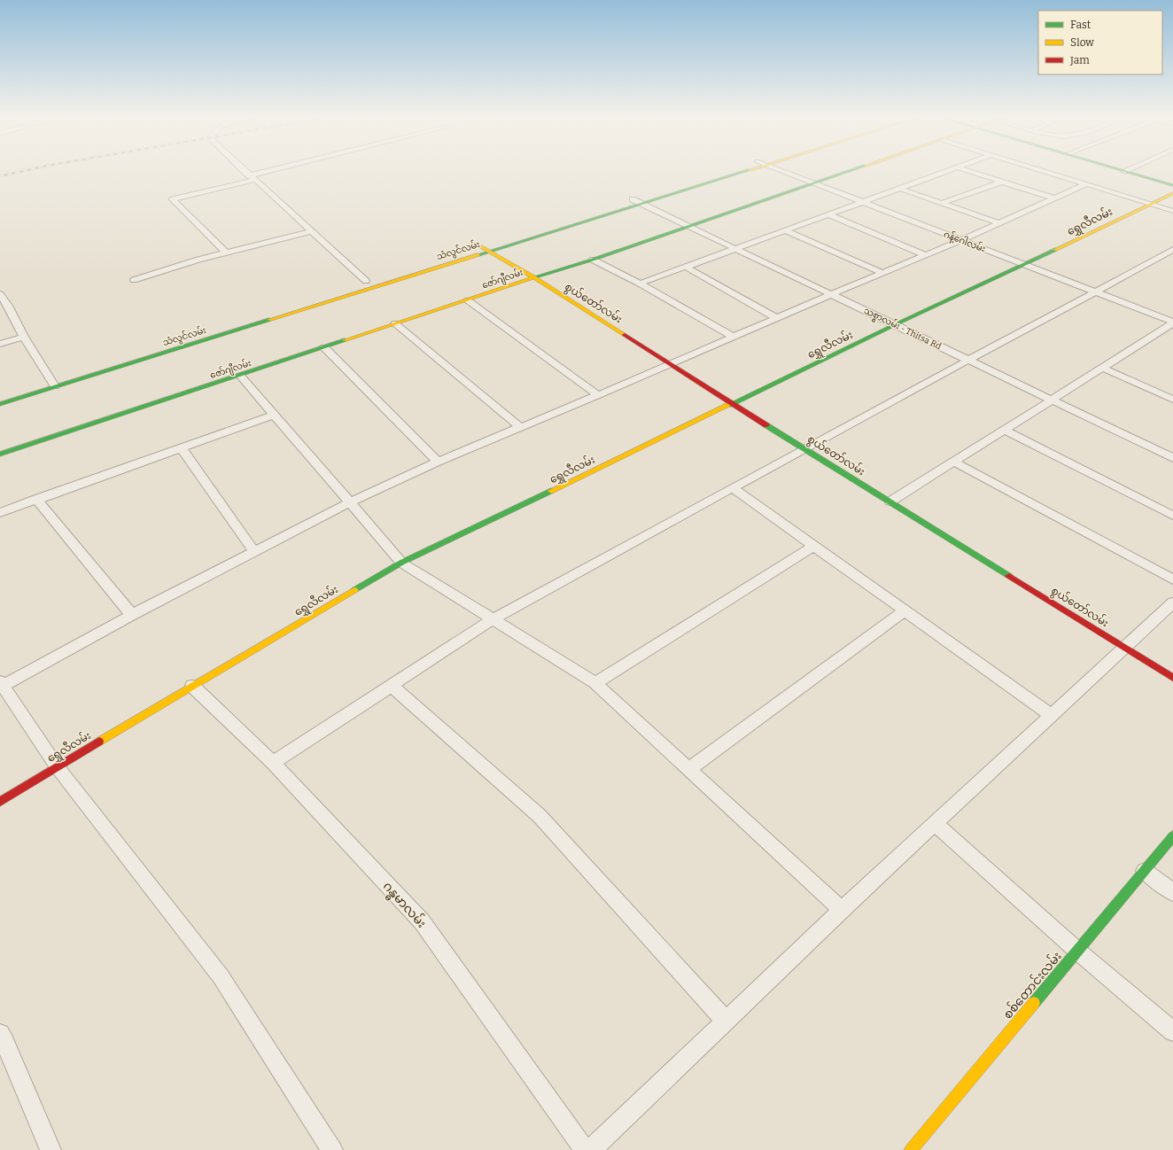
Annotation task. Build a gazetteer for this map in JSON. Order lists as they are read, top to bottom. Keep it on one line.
{"streets":{"street":["ရွှေလီလမ်း","ဂန့်ဂေါလမ်း","သံလွင်လမ်း","ဇော်ဂျီလမ်း","စွယ်တော်လမ်း","သစ္စာလမ်း - Thitsa Rd","ဂန္ဓမာလမ်း","စစ်တောင်းလမ်း"]},"crossings":[["ရွှေလီလမ်း","ဂန့်ဂေါလမ်း"],["ရွှေလီလမ်း","စွယ်တော်လမ်း"],["ရွှေလီလမ်း","သစ္စာလမ်း - Thitsa Rd"],["ရွှေလီလမ်း","ဂန္ဓမာလမ်း"],["ဂန့်ဂေါလမ်း","ဇော်ဂျီလမ်း"],["သံလွင်လမ်း","စွယ်တော်လမ်း"],["သံလွင်လမ်း","သစ္စာလမ်း - Thitsa Rd"],["ဇော်ဂျီလမ်း","စွယ်တော်လမ်း"],["ဇော်ဂျီလမ်း","သစ္စာလမ်း - Thitsa Rd"]],"legend":["Fast","Slow","Jam"]}
